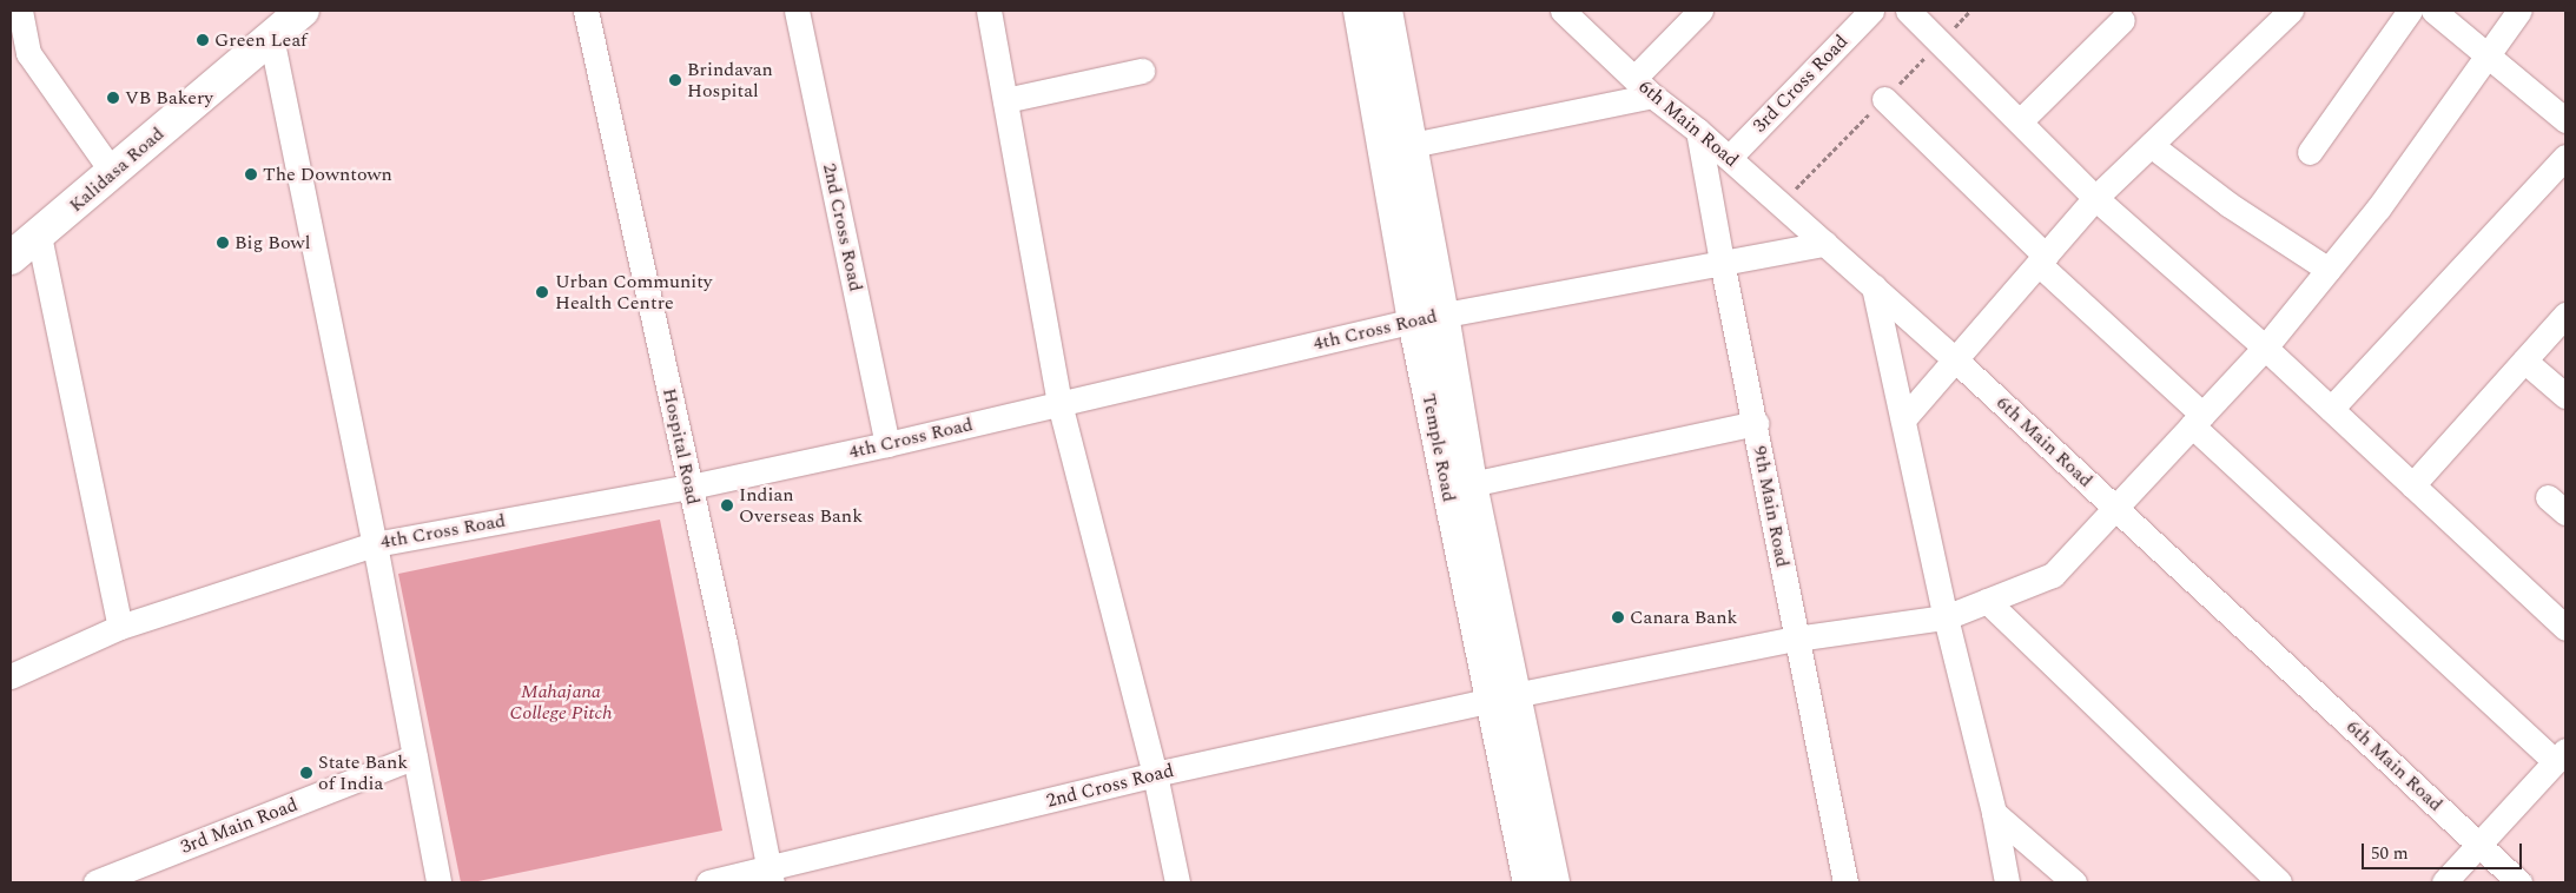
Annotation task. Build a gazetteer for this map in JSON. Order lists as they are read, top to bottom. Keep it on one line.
{"streets":{"street":["3rd Cross Road","6th Main Road","Kalidasa Road","2nd Cross Road","4th Cross Road","Hospital Road","Temple Road","9th Main Road","3rd Main Road"]},"crossings":[["3rd Cross Road","6th Main Road"],["6th Main Road","2nd Cross Road"],["6th Main Road","4th Cross Road"],["6th Main Road","9th Main Road"],["2nd Cross Road","4th Cross Road"],["2nd Cross Road","Hospital Road"],["2nd Cross Road","Temple Road"],["2nd Cross Road","9th Main Road"],["4th Cross Road","Hospital Road"],["4th Cross Road","Temple Road"],["4th Cross Road","9th Main Road"]],"parks":["Mahajana College Pitch"],"places":["Green Leaf","Brindavan Hospital","VB Bakery","The Downtown","Big Bowl","Urban Community Health Centre","Indian Overseas Bank","Canara Bank","State Bank of India"],"scale_bar":"50 m"}
